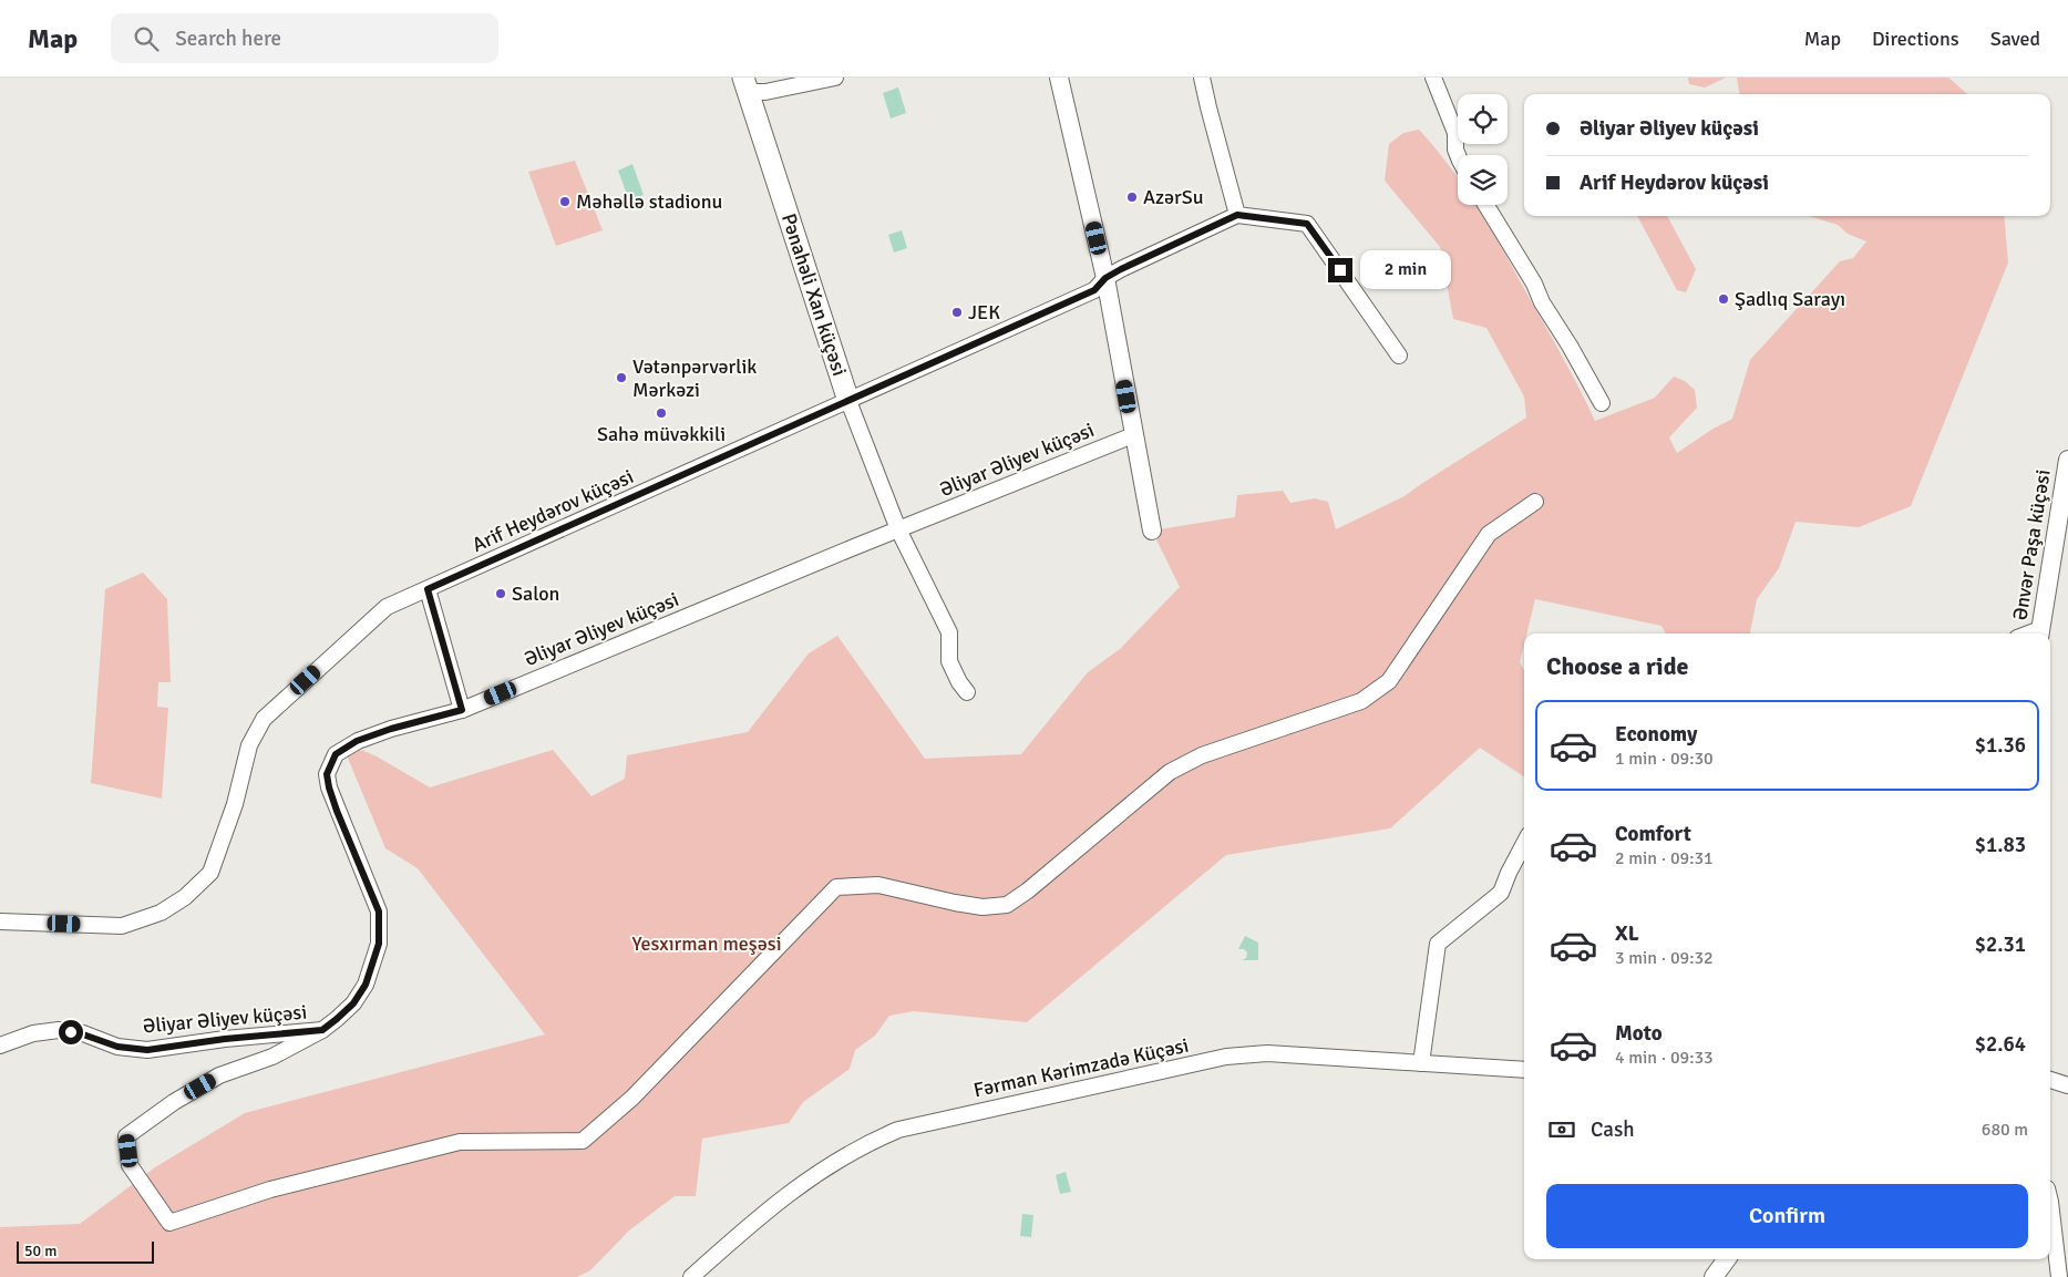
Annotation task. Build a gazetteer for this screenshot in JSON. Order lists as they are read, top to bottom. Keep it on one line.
{"streets":{"main road":["Pənahəli Xan küçəsi"],"street":["Əliyar Əliyev küçəsi","Arif Heydərov küçəsi","Ənvər Paşa küçəsi","Fərman Kərimzadə Küçəsi"]},"crossings":[["Pənahəli Xan küçəsi","Əliyar Əliyev küçəsi"],["Pənahəli Xan küçəsi","Arif Heydərov küçəsi"]],"parks":["Yesxırman meşəsi"],"places":["AzərSu","Məhəllə stadionu","Şadlıq Sarayı","JEK","Vətənpərvərlik Mərkəzi","Sahə müvəkkili","Salon"],"scale_bar":"50 m","page":{"header":"Map","search":"Search here","nav":["Map","Directions","Saved"],"banner":["Əliyar Əliyev küçəsi","Arif Heydərov küçəsi"],"bubble":"2 min","heading":"Choose a ride","list":[{"name":"Economy","note":"1 min · 09:30","value":"$1.36"},{"name":"Comfort","note":"2 min · 09:31","value":"$1.83"},{"name":"XL","note":"3 min · 09:32","value":"$2.31"},{"name":"Moto","note":"4 min · 09:33","value":"$2.64"}],"pay":["Cash","680 m"],"buttons":"Confirm","scale":"50 m"}}
